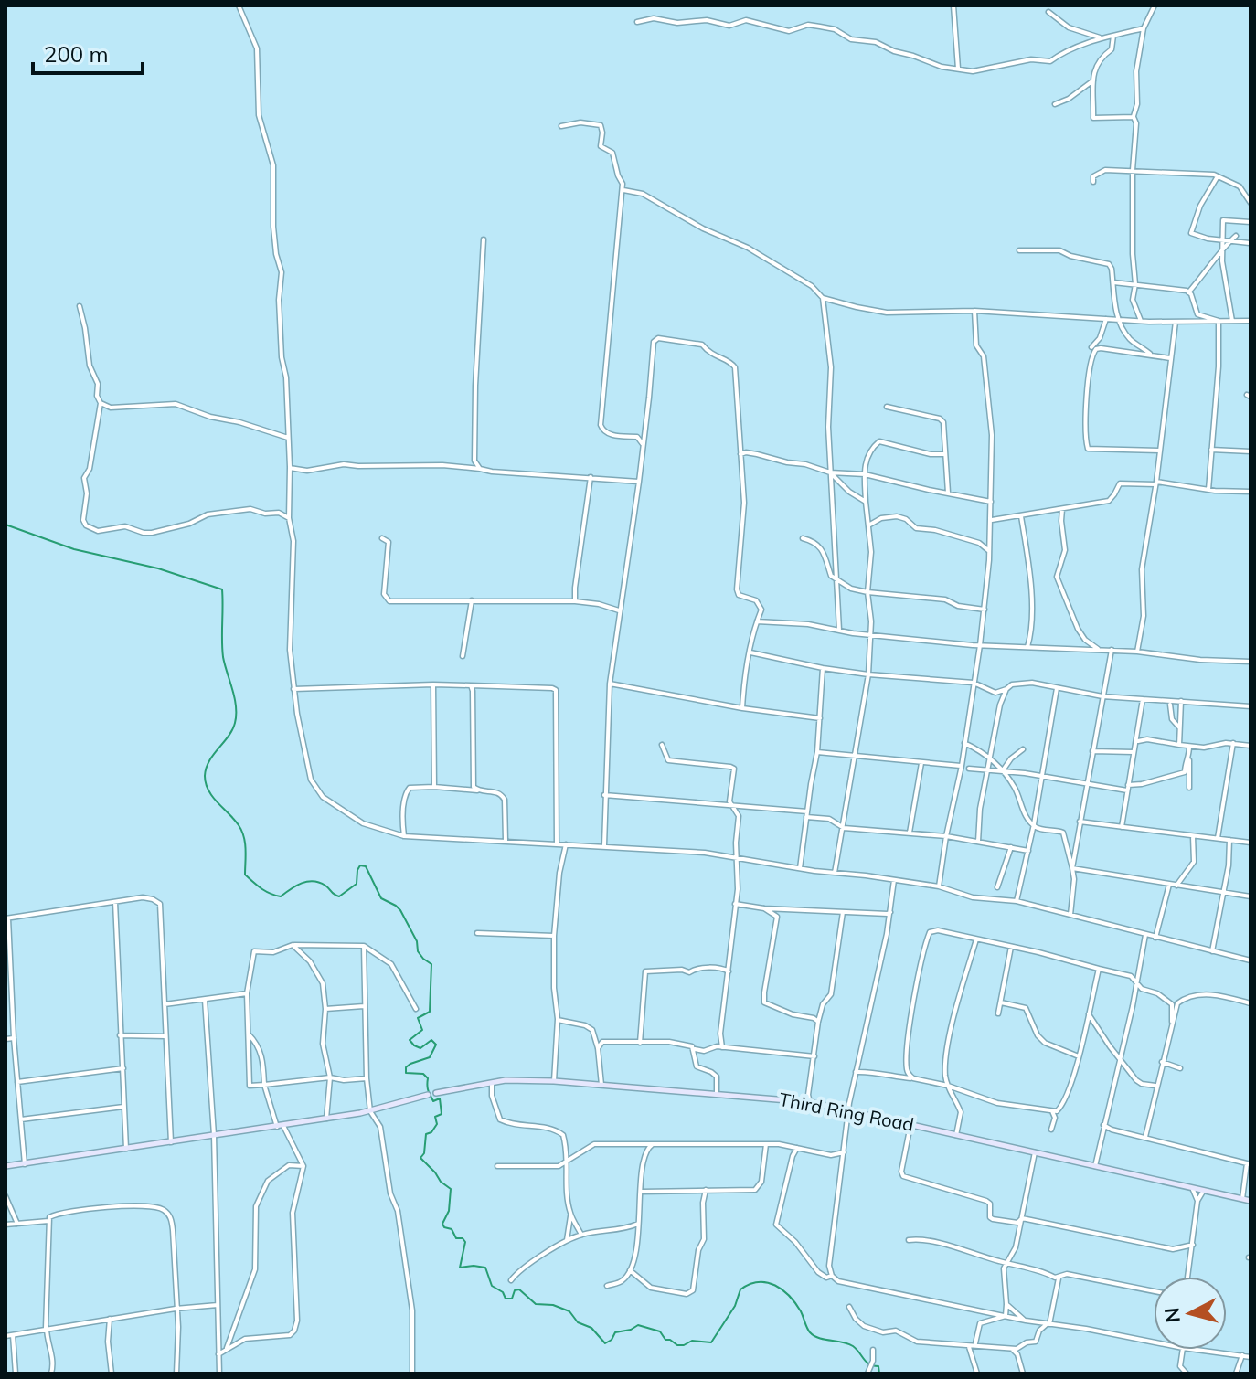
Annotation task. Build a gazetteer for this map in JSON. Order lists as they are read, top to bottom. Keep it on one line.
{"streets":{"street":["Third Ring Road"]},"scale_bar":"200 m","north":"left"}
